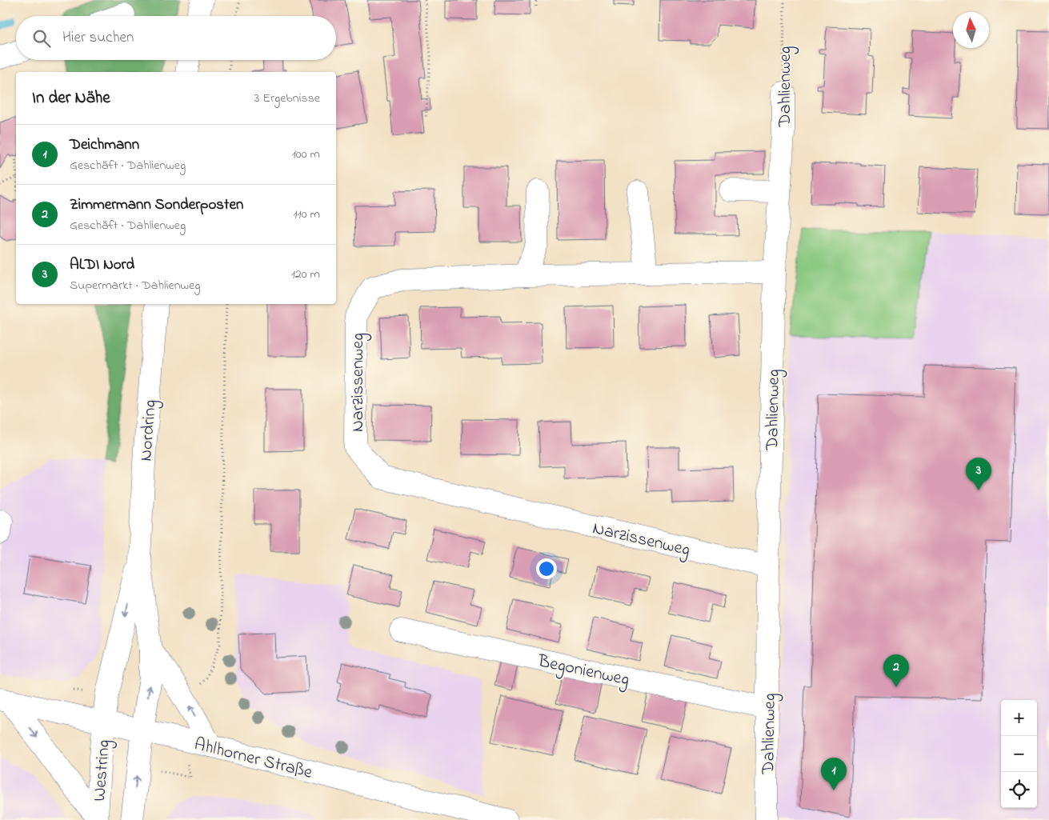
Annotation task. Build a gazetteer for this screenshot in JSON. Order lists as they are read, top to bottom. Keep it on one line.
{"streets":{"street":["Dahlienweg","Narzissenweg","Nordring","Begonienweg","Ahlhorner Straße","Westring"]},"crossings":[["Dahlienweg","Narzissenweg"],["Dahlienweg","Begonienweg"],["Nordring","Ahlhorner Straße"],["Nordring","Westring"],["Ahlhorner Straße","Westring"]],"north":"top","page":{"search":"Hier suchen","heading":["In der Nähe","3 Ergebnisse"],"list":[{"mark":"1","name":"Deichmann","note":"Geschäft · Dahlienweg","value":"100 m"},{"mark":"2","name":"Zimmermann Sonderposten","note":"Geschäft · Dahlienweg","value":"110 m"},{"mark":"3","name":"ALDI Nord","note":"Supermarkt · Dahlienweg","value":"120 m"}],"pins":["3","2","1"],"map_buttons":["+","−"]}}
